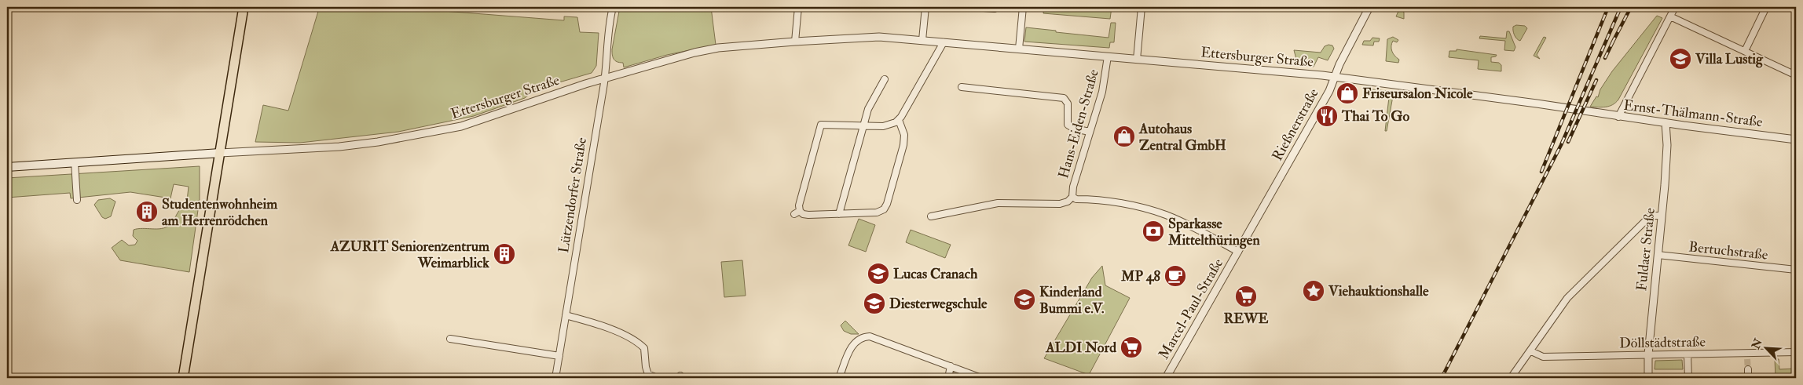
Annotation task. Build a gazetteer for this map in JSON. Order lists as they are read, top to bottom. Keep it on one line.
{"streets":{"street":["Ettersburger Straße","Ernst-Thälmann-Straße","Hans-Eiden-Straße","Rießnerstraße","Lützendorfer Straße","Fuldaer Straße","Bertuchstraße","Marcel-Paul-Straße","Döllstädtstraße"]},"crossings":[["Ettersburger Straße","Ernst-Thälmann-Straße"],["Ettersburger Straße","Hans-Eiden-Straße"],["Ettersburger Straße","Rießnerstraße"],["Ettersburger Straße","Lützendorfer Straße"],["Ernst-Thälmann-Straße","Fuldaer Straße"],["Rießnerstraße","Marcel-Paul-Straße"],["Fuldaer Straße","Bertuchstraße"],["Fuldaer Straße","Döllstädtstraße"]],"places":{"school or university":["Villa Lustig","Lucas Cranach","Kinderland Bummi e.V.","Diesterwegschule"],"shop":["Friseursalon Nicole","Autohaus Zentral GmbH"],"restaurant":["Thai To Go"],"building":["Studentenwohnheim am Herrenrödchen","AZURIT Seniorenzentrum Weimarblick"],"bank":["Sparkasse Mittelthüringen"],"cafe":["MP 48"],"place":["Viehauktionshalle"],"supermarket":["REWE","ALDI Nord"]},"north":"top left"}
